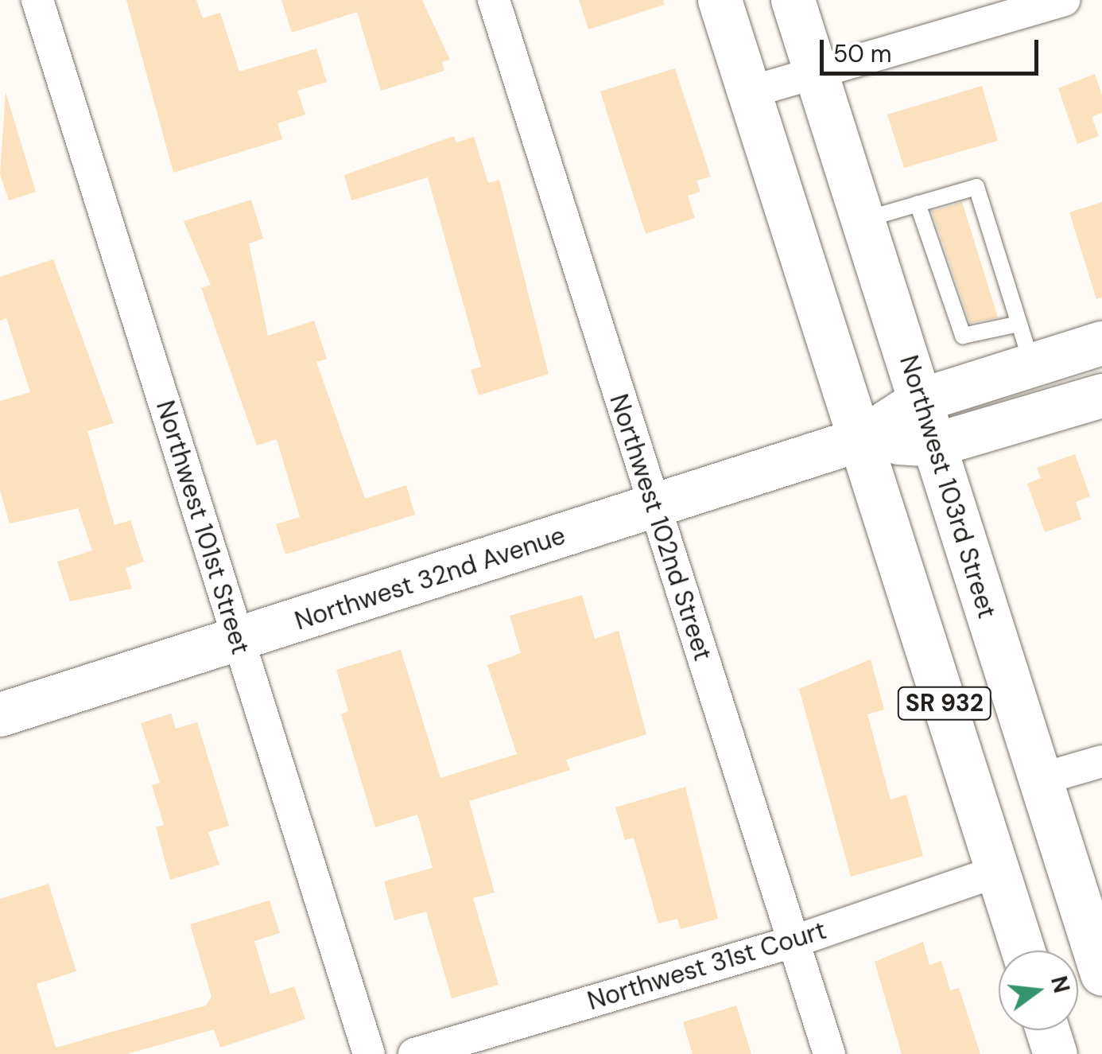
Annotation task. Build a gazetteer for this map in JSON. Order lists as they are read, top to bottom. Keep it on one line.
{"streets":{"main road":["Northwest 103rd Street","Northwest 32nd Avenue","SR 932"],"street":["Northwest 101st Street","Northwest 102nd Street","Northwest 31st Court"]},"crossings":[["Northwest 103rd Street","Northwest 32nd Avenue"],["Northwest 101st Street","Northwest 32nd Avenue"],["Northwest 102nd Street","Northwest 32nd Avenue"],["Northwest 102nd Street","Northwest 31st Court"],["Northwest 32nd Avenue","SR 932"],["SR 932","Northwest 31st Court"]],"scale_bar":"50 m","north":"right"}
